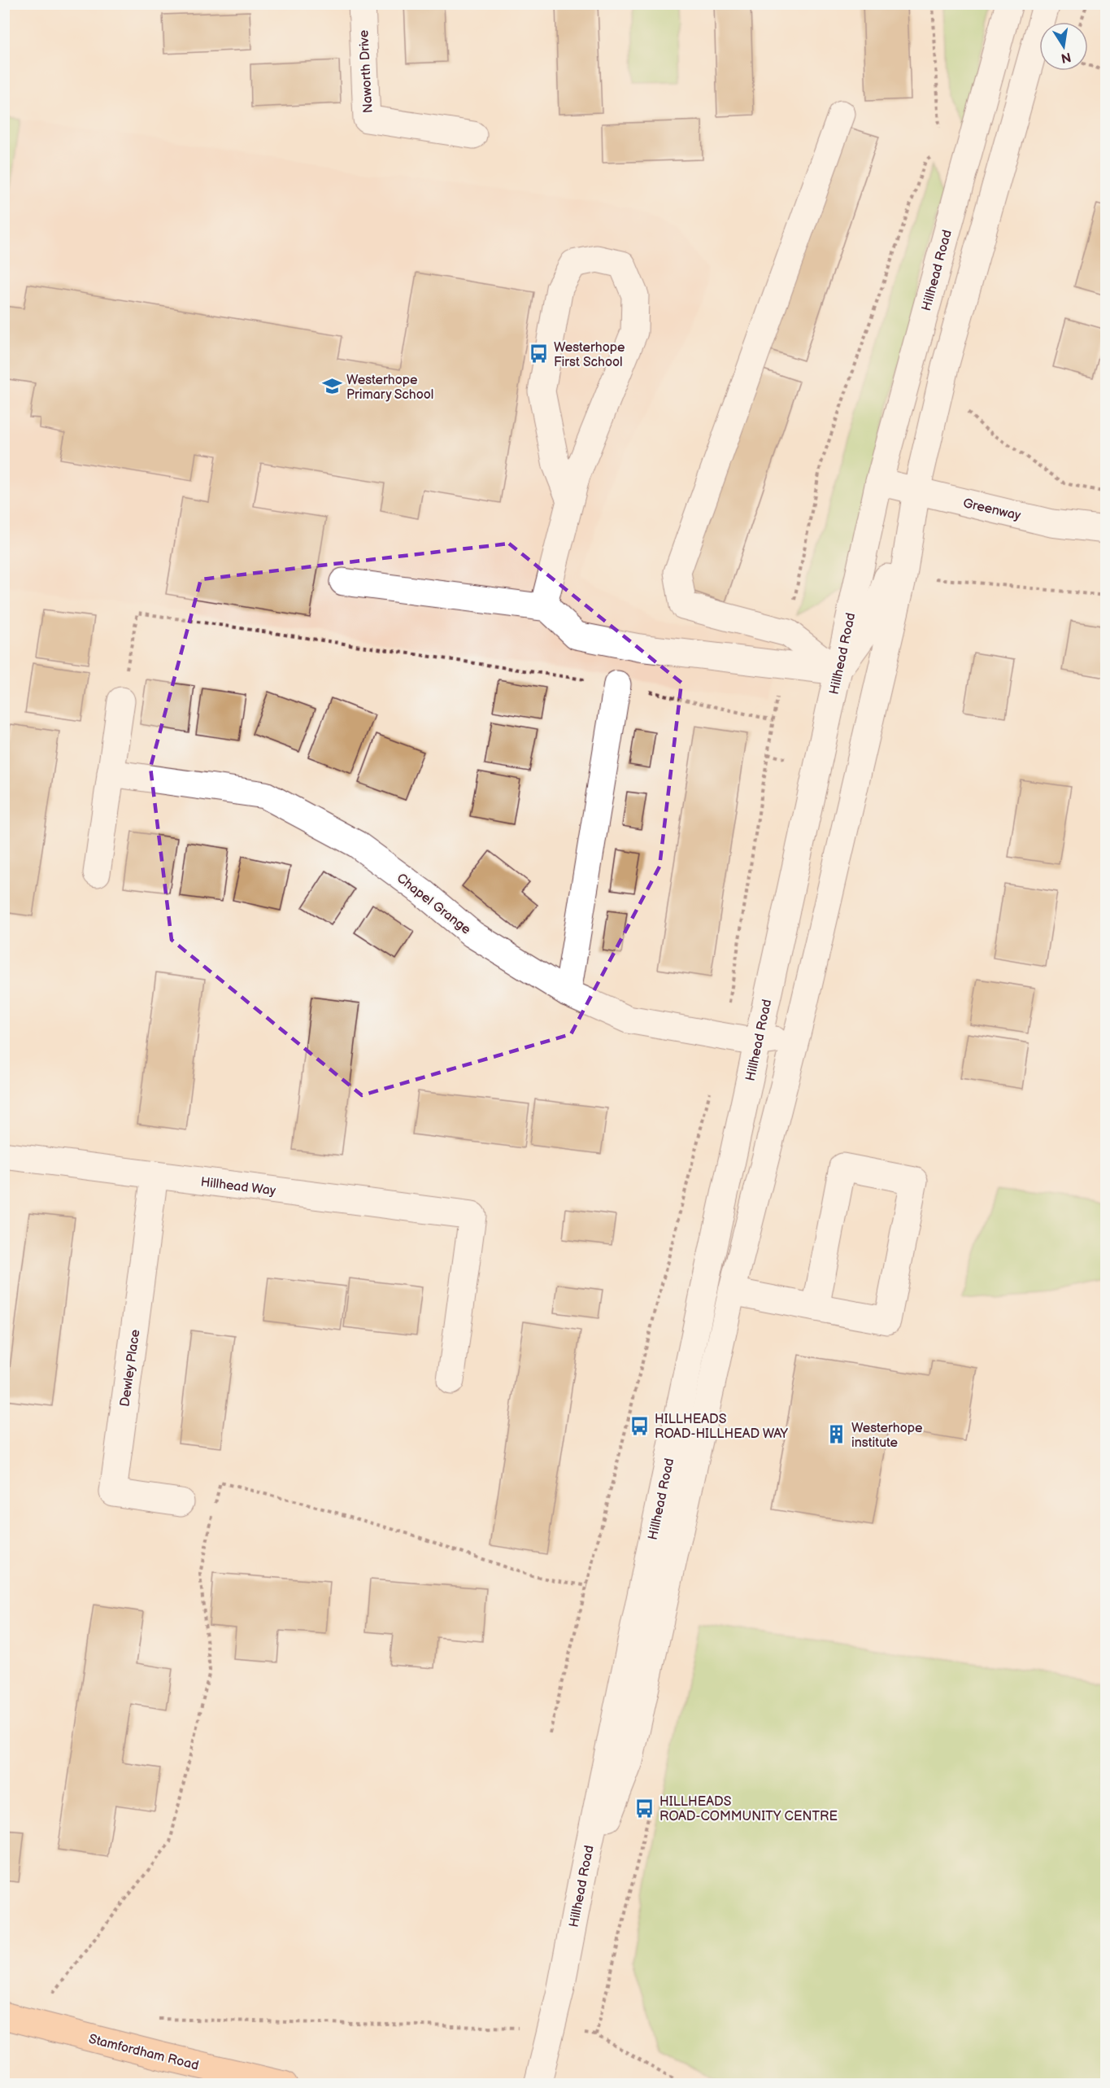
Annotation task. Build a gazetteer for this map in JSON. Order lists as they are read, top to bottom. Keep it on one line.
{"streets":{"main road":["Stamfordham Road"],"street":["Naworth Drive","Hillhead Road","Greenway","Chapel Grange","Hillhead Way","Dewley Place"]},"crossings":[["Hillhead Road","Greenway"],["Hillhead Road","Chapel Grange"],["Hillhead Way","Dewley Place"]],"places":{"bus stop":["Westerhope First School","HILLHEADS ROAD-HILLHEAD WAY","HILLHEADS ROAD-COMMUNITY CENTRE"],"school or university":["Westerhope Primary School"],"building":["Westerhope institute"]},"north":"bottom"}
